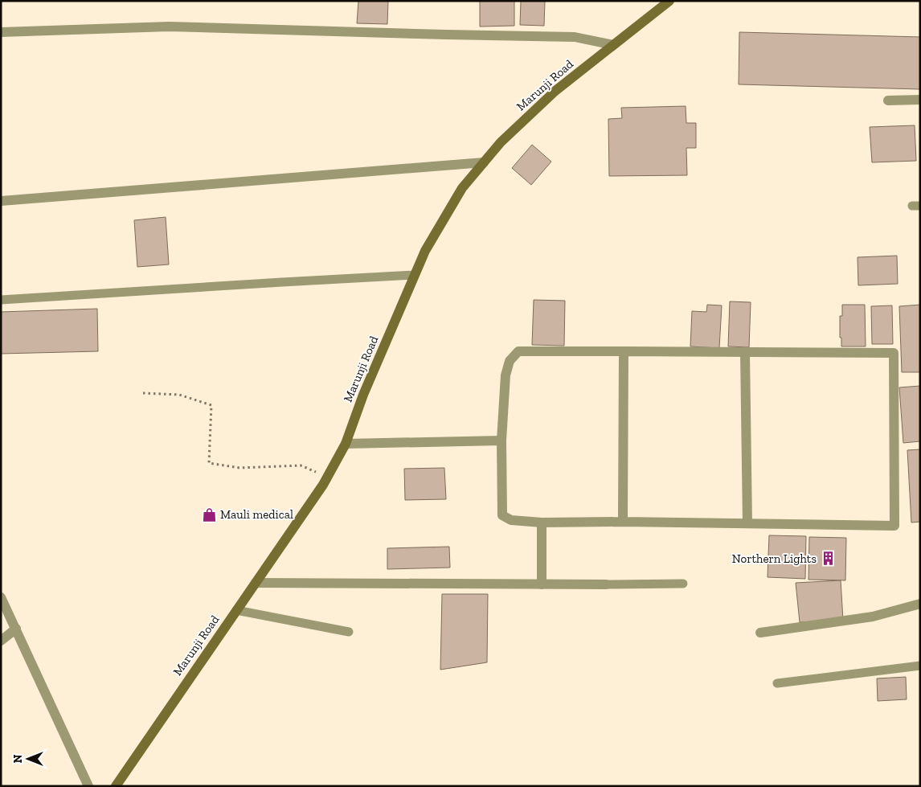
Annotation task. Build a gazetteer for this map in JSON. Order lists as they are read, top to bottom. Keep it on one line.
{"streets":{"street":["Marunji Road"]},"places":{"shop":["Mauli medical"],"building":["Northern Lights"]},"north":"left"}
